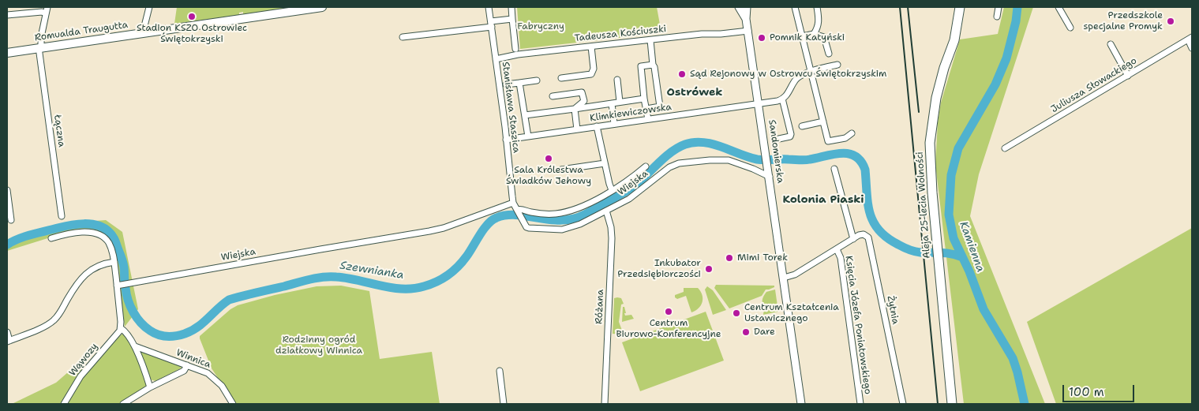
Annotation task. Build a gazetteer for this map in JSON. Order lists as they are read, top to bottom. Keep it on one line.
{"streets":{"main road":["Romualda Traugutta","Aleja 25-lecia Wolności"],"street":["Tadeusza Kościuszki","Juliusza Słowackiego","Stanisława Staszica","Klimkiewiczowska","Łączna","Sandomierska","Wiejska","Różana","Żytnia","Księcia Józefa Poniatowskiego","Winnica","Wąwozy"]},"crossings":[["Romualda Traugutta","Łączna"],["Tadeusza Kościuszki","Stanisława Staszica"],["Tadeusza Kościuszki","Sandomierska"],["Stanisława Staszica","Klimkiewiczowska"],["Stanisława Staszica","Wiejska"],["Klimkiewiczowska","Sandomierska"],["Sandomierska","Wiejska"],["Sandomierska","Księcia Józefa Poniatowskiego"],["Wiejska","Różana"],["Żytnia","Księcia Józefa Poniatowskiego"]],"districts":["Ostrówek","Kolonia Piaski"],"water":["Kamienna","Szewnianka"],"parks":["Fabryczny","Rodzinny ogród działkowy Winnica"],"places":["Stadion KSZO Ostrowiec Świętokrzyski","Przedszkole specjalne Promyk","Pomnik Katyński","Sąd Rejonowy w Ostrowcu Świętokrzyskim","Sala Królestwa Świadków Jehowy","Mimi Torek","Inkubator Przedsiębiorczości","Centrum Biurowo-Konferencyjne","Centrum Kształcenia Ustawicznego","Dare"],"scale_bar":"100 m"}
